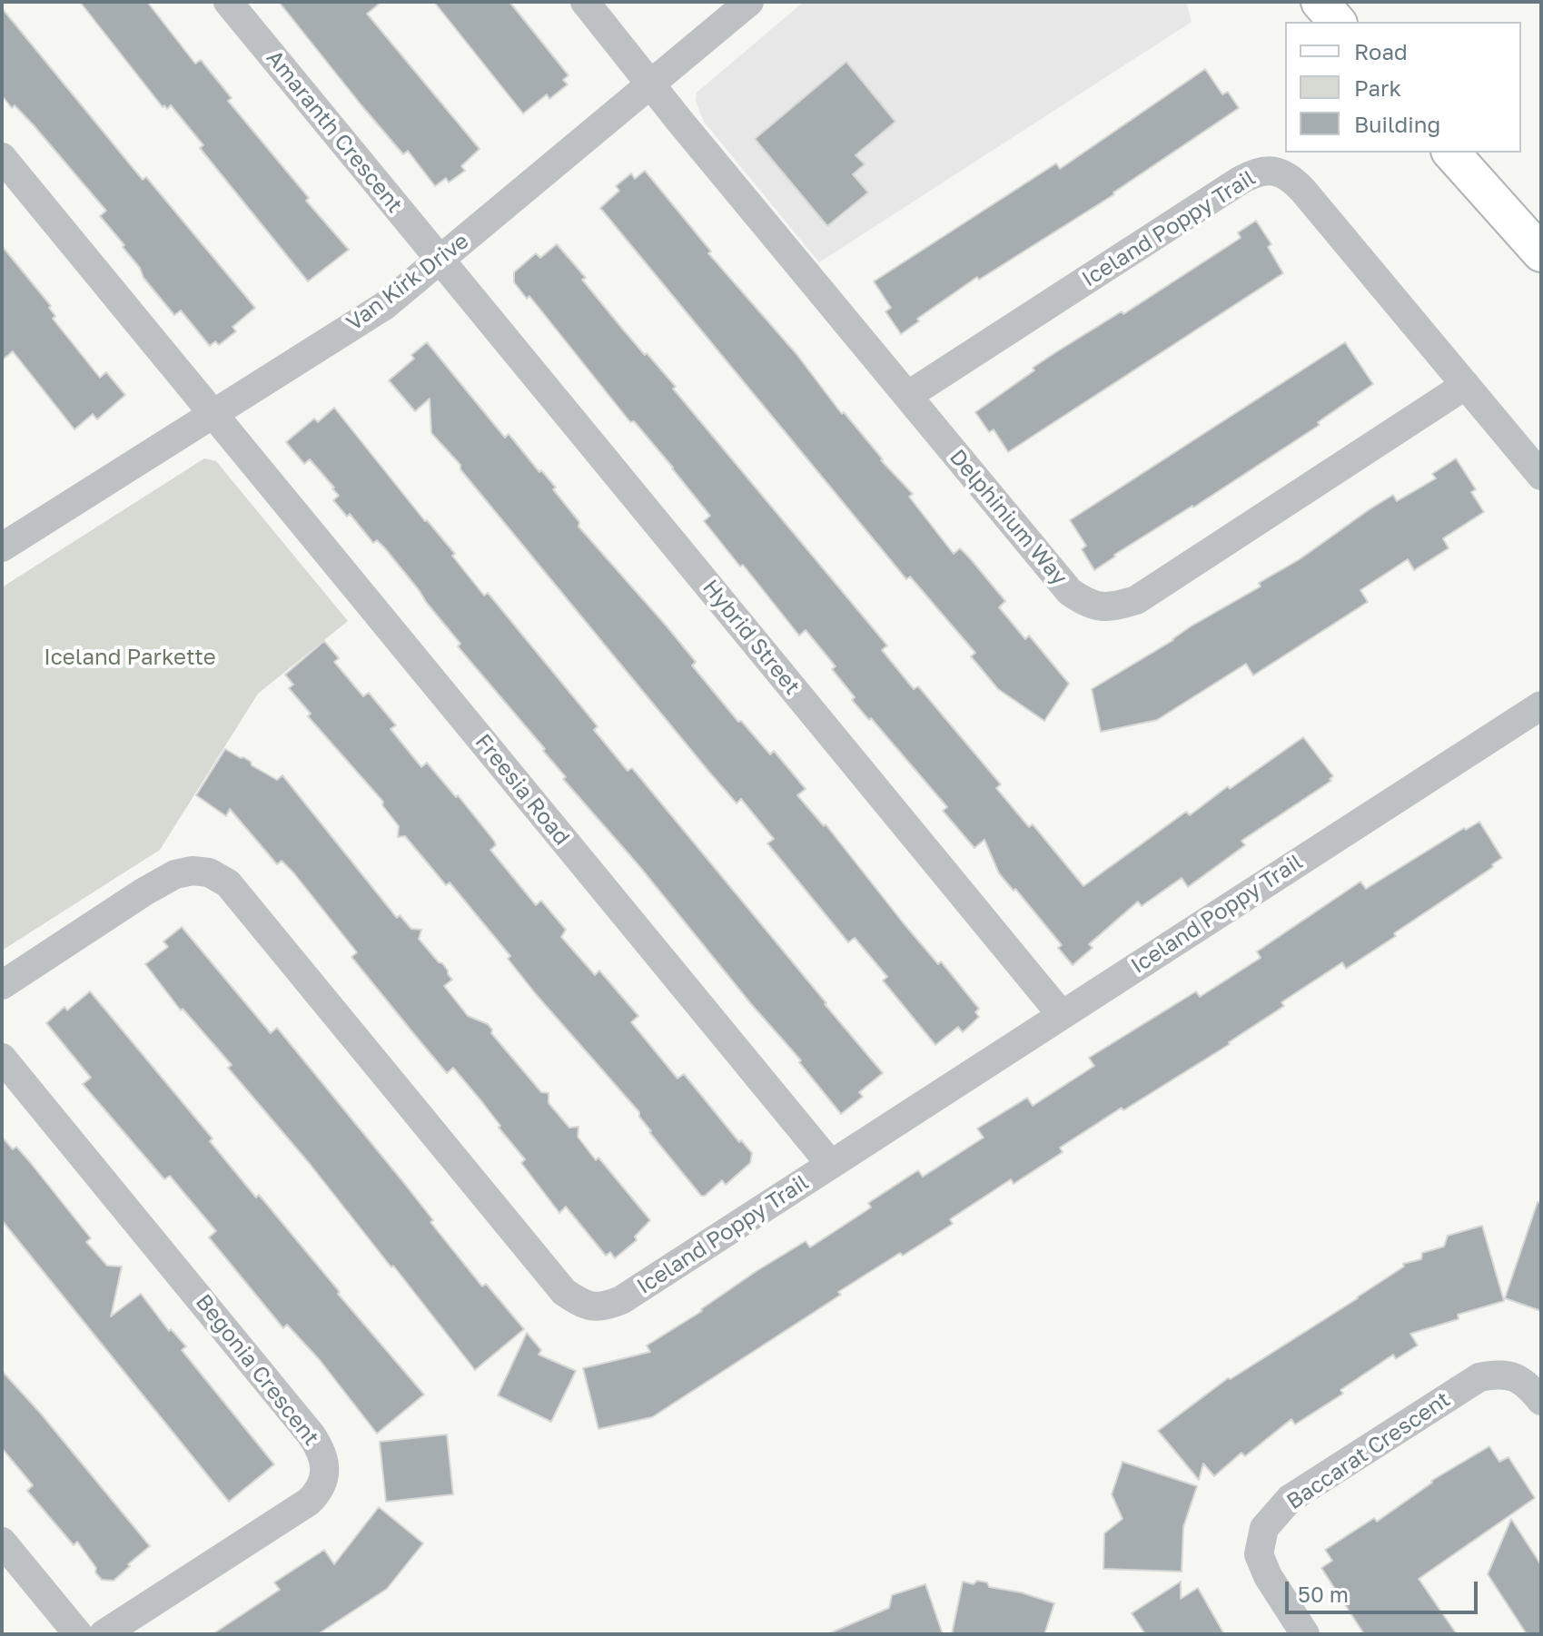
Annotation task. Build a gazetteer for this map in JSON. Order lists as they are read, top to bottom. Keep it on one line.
{"streets":{"street":["Amaranth Crescent","Iceland Poppy Trail","Van Kirk Drive","Delphinium Way","Hybrid Street","Freesia Road","Begonia Crescent","Baccarat Crescent"]},"crossings":[["Amaranth Crescent","Van Kirk Drive"],["Amaranth Crescent","Hybrid Street"],["Iceland Poppy Trail","Delphinium Way"],["Iceland Poppy Trail","Hybrid Street"],["Iceland Poppy Trail","Freesia Road"],["Van Kirk Drive","Delphinium Way"],["Van Kirk Drive","Hybrid Street"],["Van Kirk Drive","Freesia Road"]],"parks":["Iceland Parkette"],"legend":["Road","Park","Building"],"scale_bar":"50 m"}
